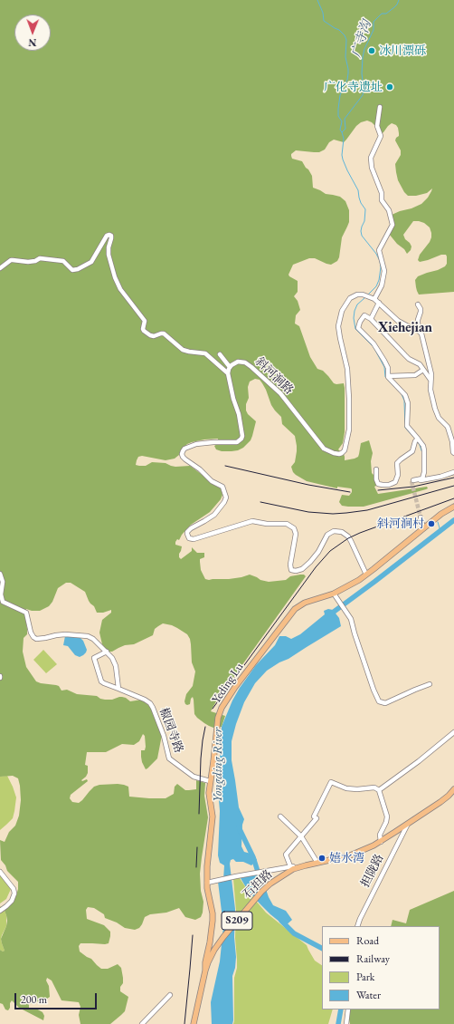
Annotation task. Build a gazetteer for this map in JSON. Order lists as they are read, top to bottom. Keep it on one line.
{"streets":{"main road":["Yeding Lu","石担路","S209"],"street":["斜河涧路","椒园寺路","担陇路"]},"crossings":[["Yeding Lu","椒园寺路"],["Yeding Lu","石担路"],["担陇路","石担路"]],"districts":["Xiehejian"],"water":["广寺沟","Yongding River"],"places":["冰川漂砾","广化寺遗址","斜河涧村","嬉水湾"],"legend":["Road","Railway","Park","Water"],"scale_bar":"200 m","north":"bottom"}
